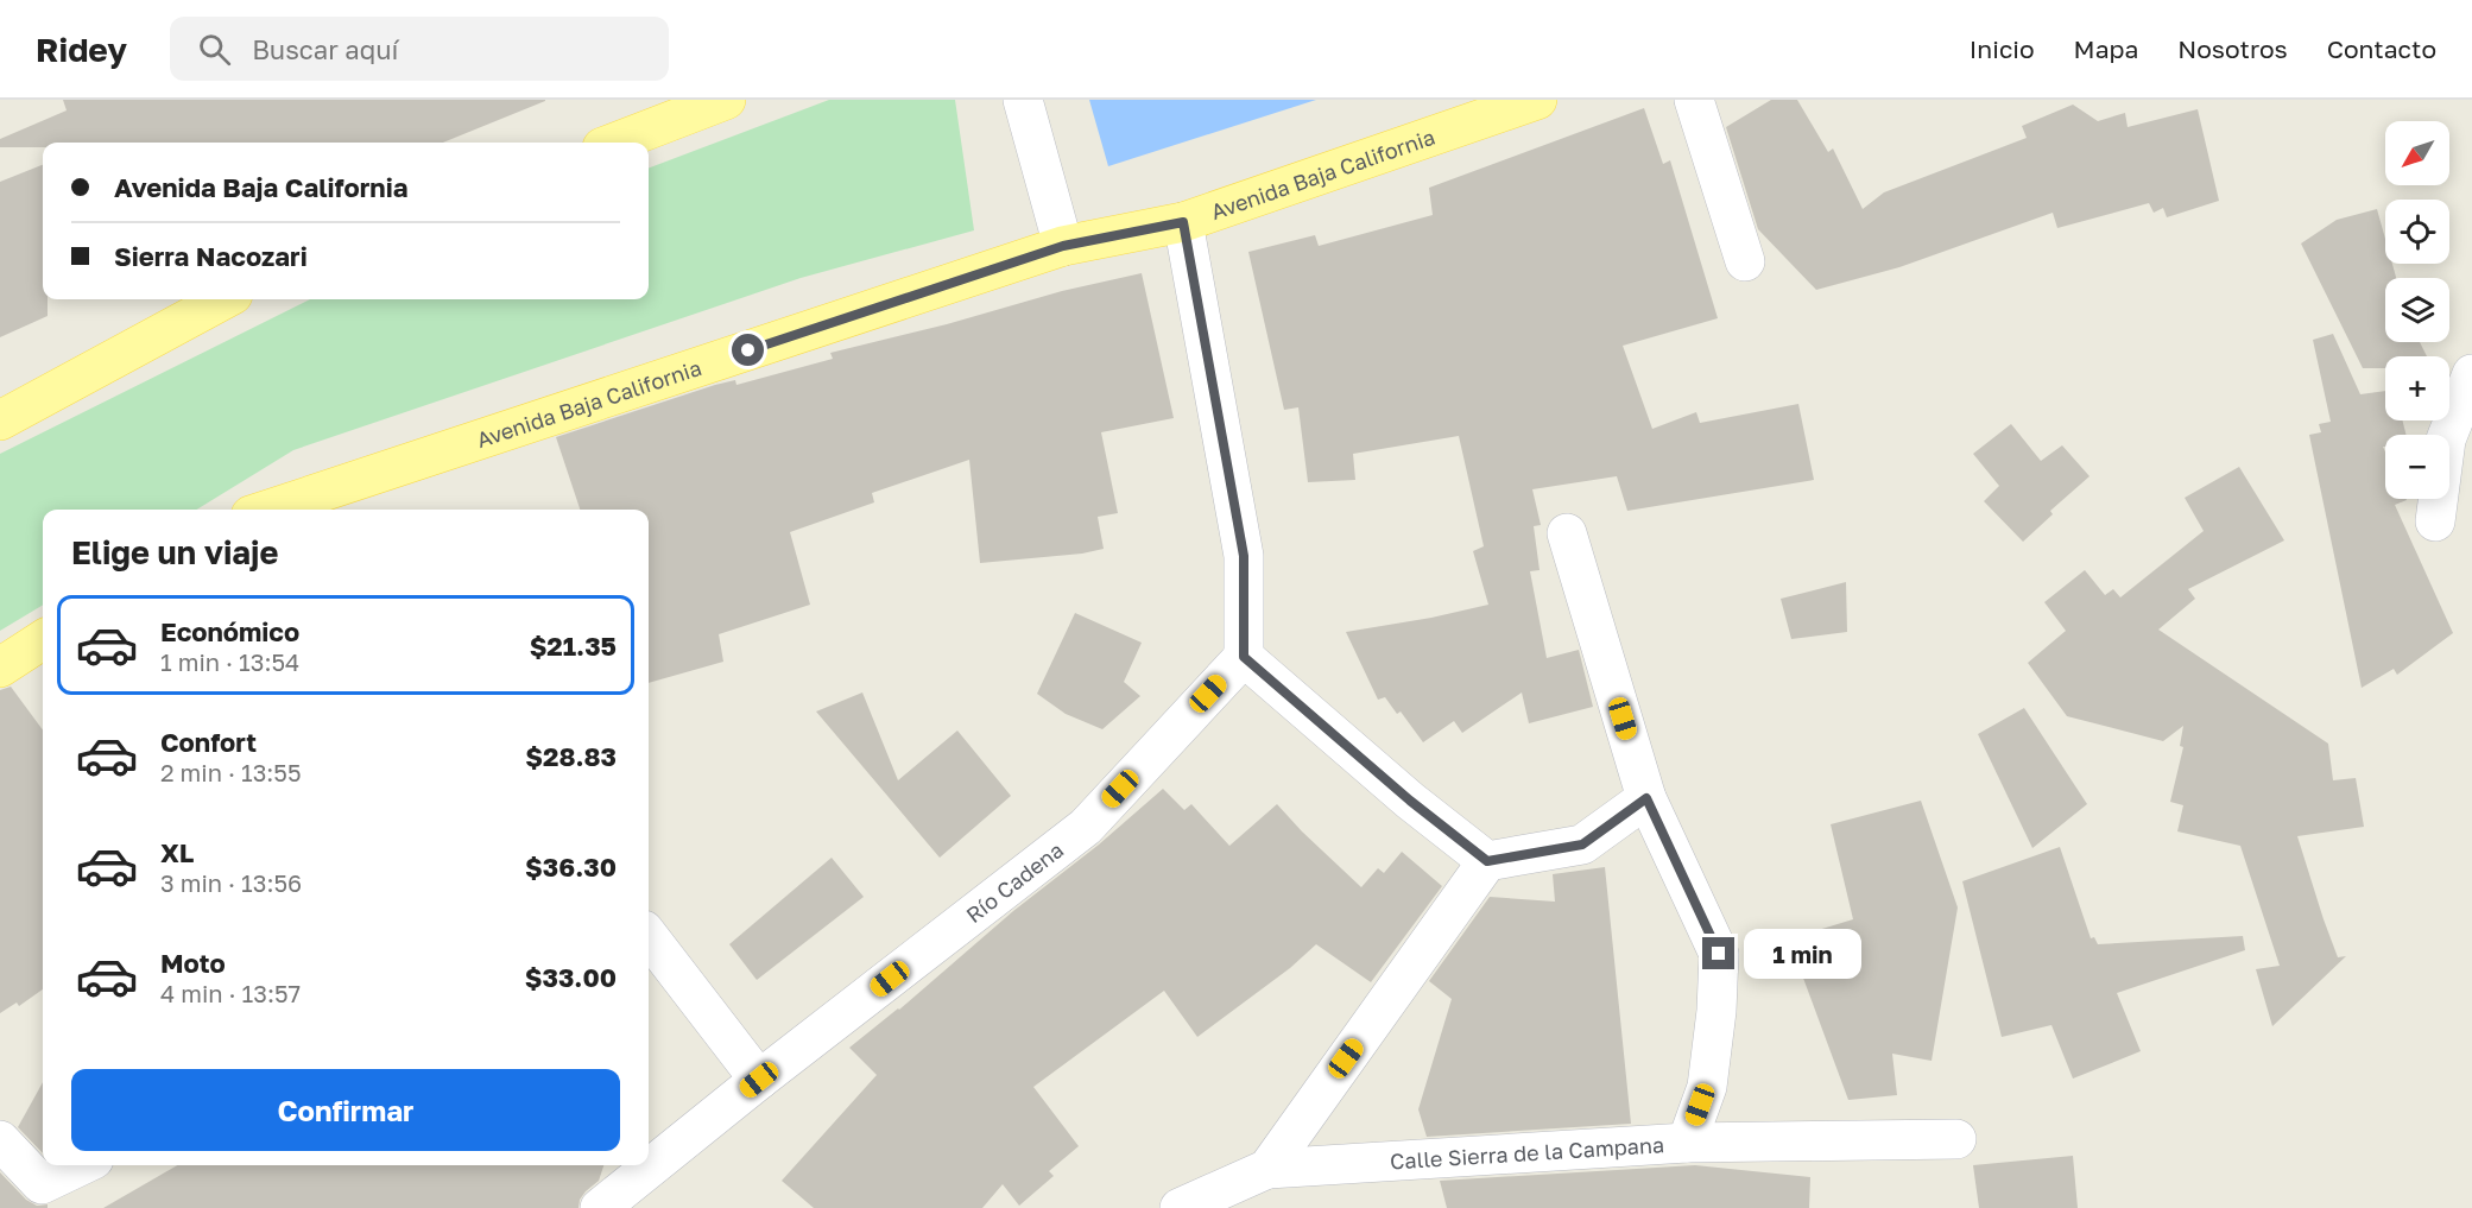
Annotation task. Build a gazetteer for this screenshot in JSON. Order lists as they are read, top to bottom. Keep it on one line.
{"streets":{"main road":["Avenida Baja California"],"street":["Río Cadena","Calle Sierra de la Campana"]},"north":"bottom left","page":{"header":"Ridey","search":"Buscar aquí","nav":["Inicio","Mapa","Nosotros","Contacto"],"map_buttons":["+","−"],"banner":["Avenida Baja California","Sierra Nacozari"],"heading":"Elige un viaje","list":[{"name":"Económico","note":"1 min · 13:54","value":"$21.35"},{"name":"Confort","note":"2 min · 13:55","value":"$28.83"},{"name":"XL","note":"3 min · 13:56","value":"$36.30"},{"name":"Moto","note":"4 min · 13:57","value":"$33.00"}],"bubble":"1 min","buttons":"Confirmar"}}
